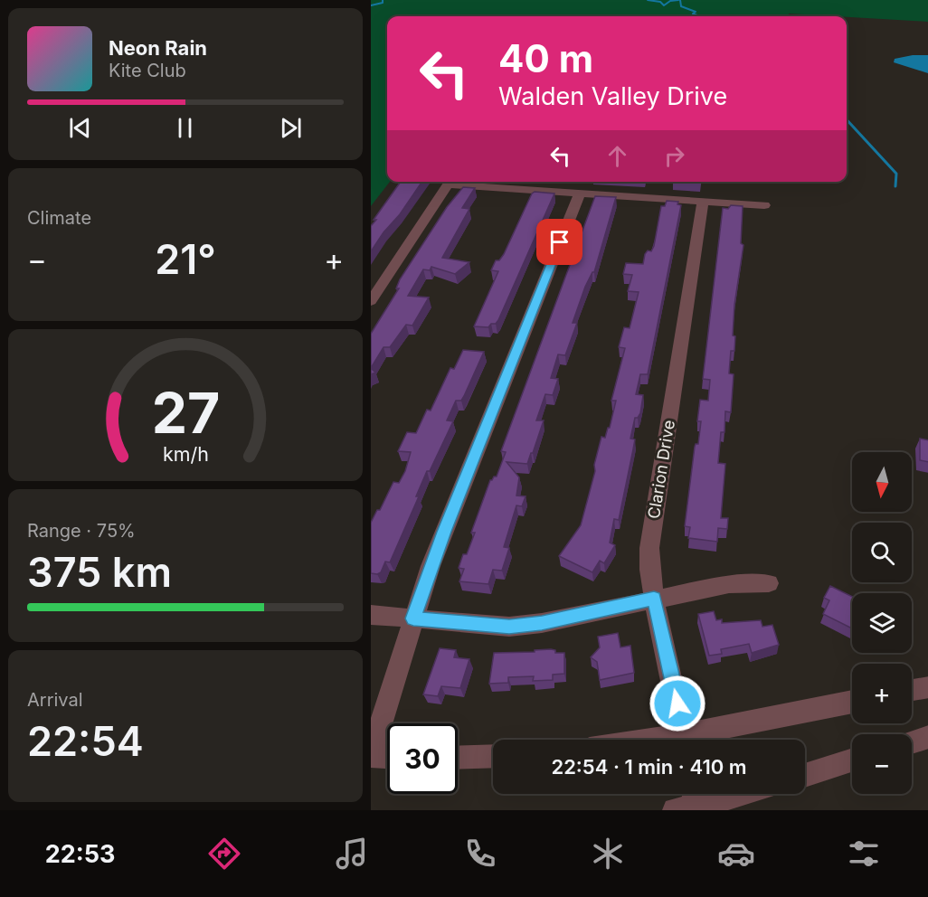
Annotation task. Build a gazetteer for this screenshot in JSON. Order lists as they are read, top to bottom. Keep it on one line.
{"streets":{"street":["Clarion Drive"]},"north":"bottom","page":{"turn":["40 m","Walden Valley Drive"],"song":["Neon Rain","Kite Club"],"tile":["Climate",["Range · 75%","375 km"],["Arrival","22:54"]],"heat":["−","21°","+"],"map_buttons":["+","−"],"limit":"30","trip":"22:54 · 1 min · 410 m","tabs":"22:53","gauge":["27","km/h"]}}
